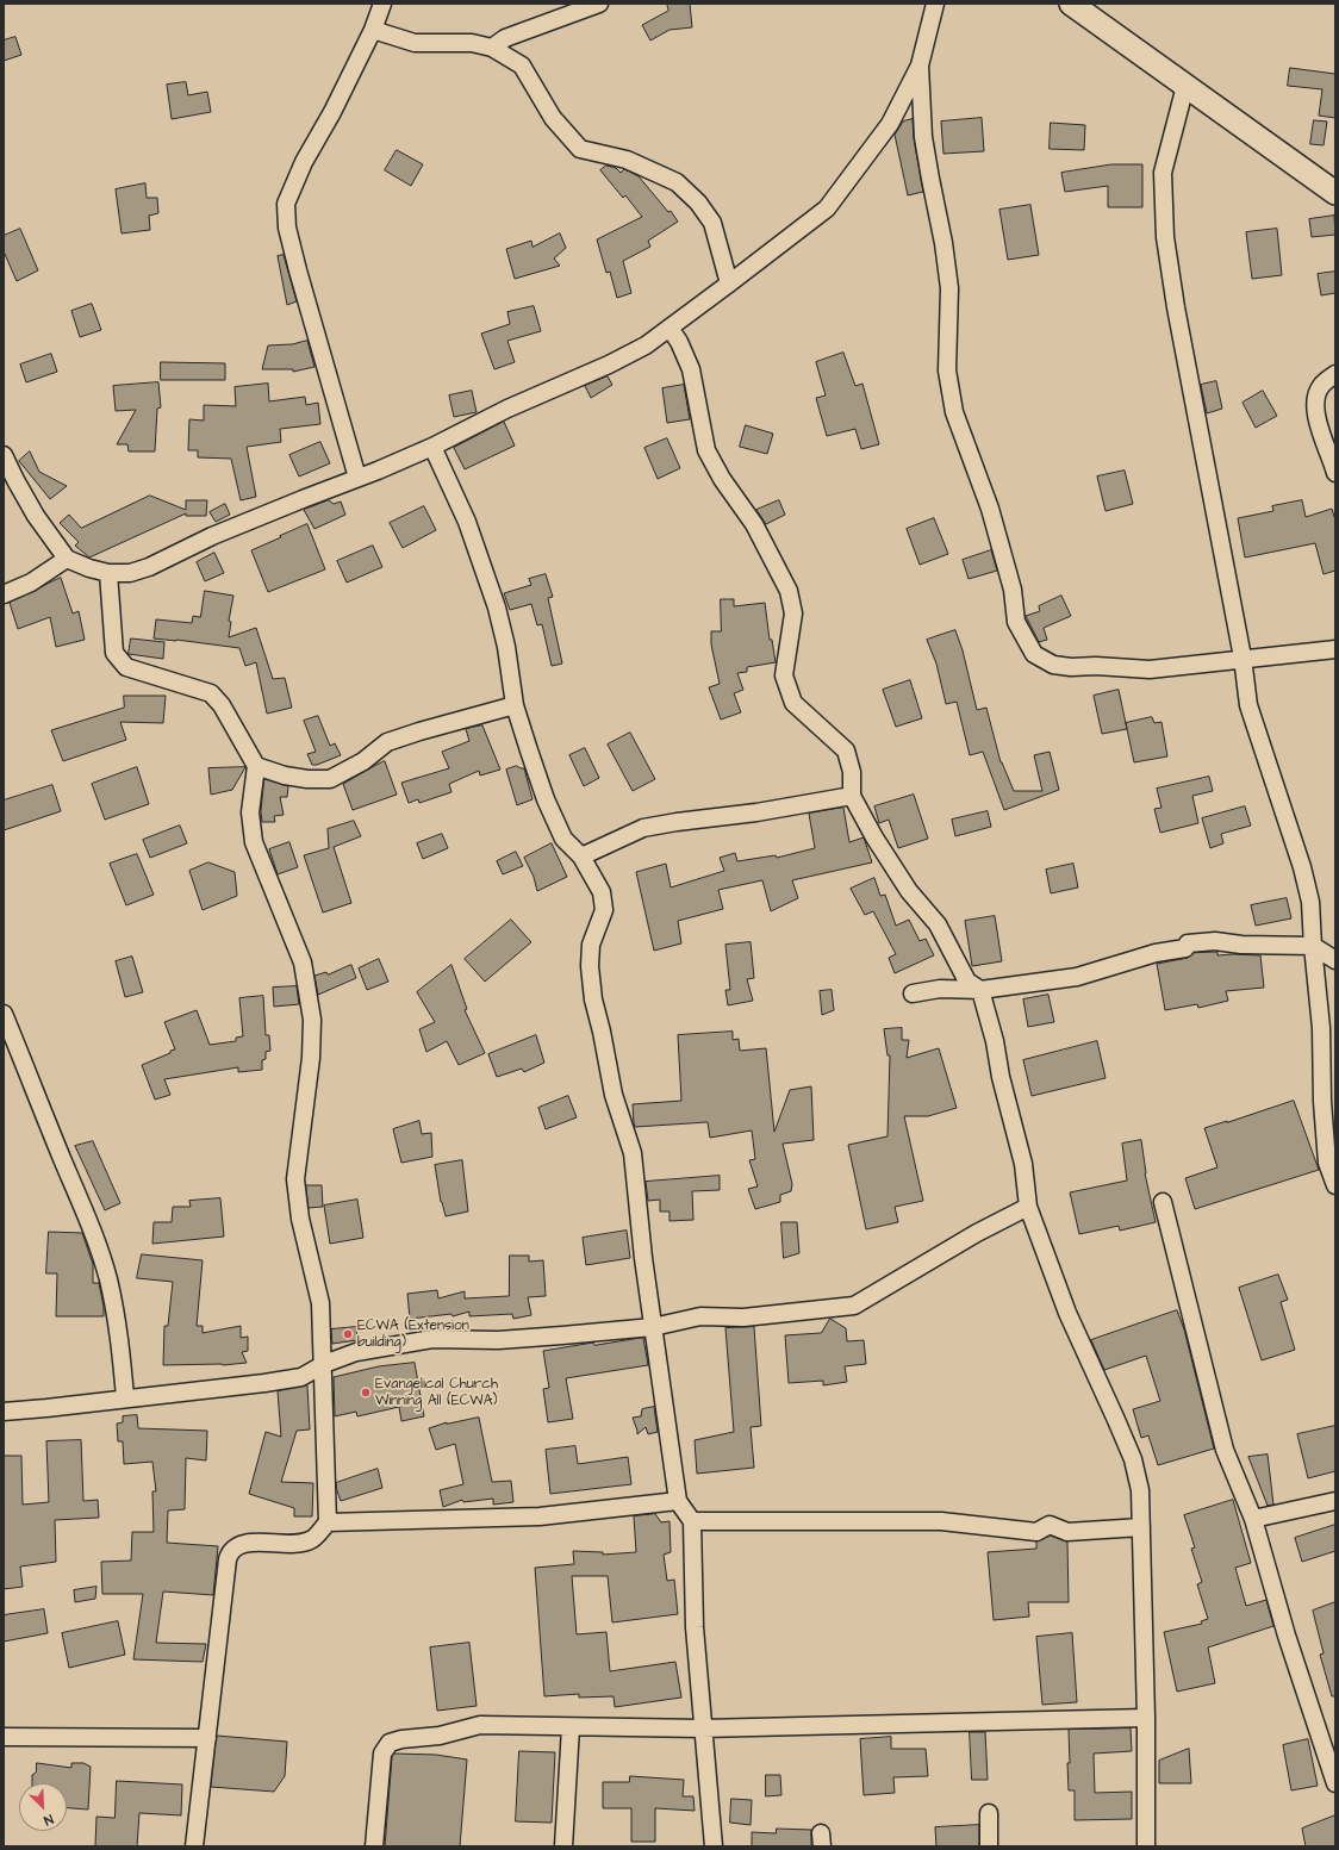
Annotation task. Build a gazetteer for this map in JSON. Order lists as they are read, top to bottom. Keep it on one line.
{"places":["ECWA (Extension building)","Evangelical Church Winning All (ECWA)"],"north":"bottom right"}
